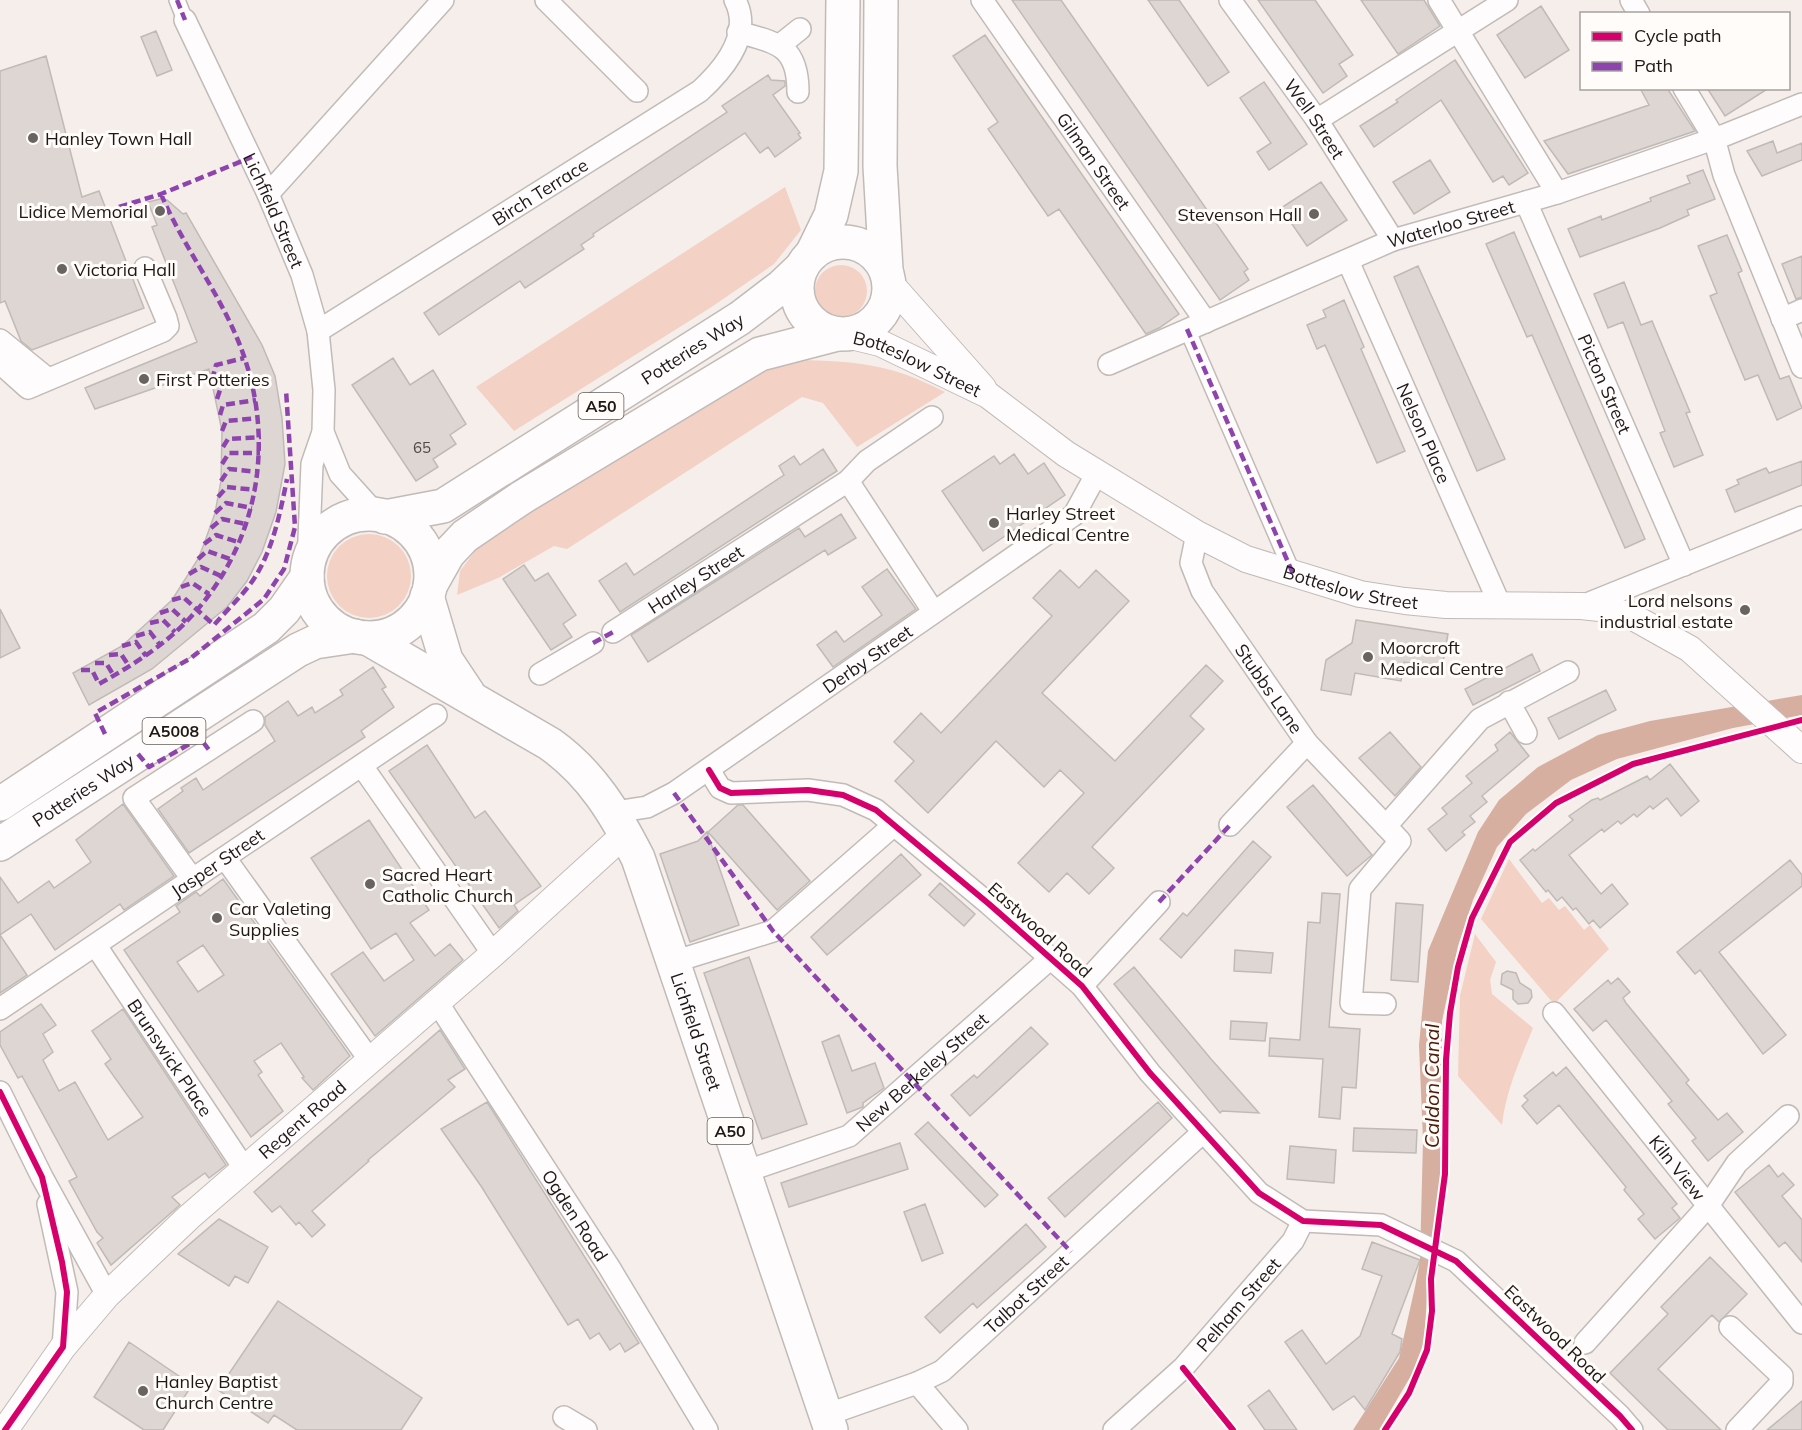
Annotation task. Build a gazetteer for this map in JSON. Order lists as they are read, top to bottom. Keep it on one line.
{"streets":{"main road":["Lichfield Street","Potteries Way","A50","A5008"],"street":["Well Street","Gilman Street","Birch Terrace","Waterloo Street","Botteslow Street","Picton Street","Nelson Place","Harley Street","Derby Street","Stubbs Lane","Jasper Street","Eastwood Road","Brunswick Place","New Berkeley Street","Regent Road","Kiln View","Ogden Road","Talbot Street","Pelham Street"]},"crossings":[["Well Street","Waterloo Street"],["Gilman Street","Waterloo Street"],["Birch Terrace","Lichfield Street"],["Lichfield Street","Potteries Way"],["Lichfield Street","A50"],["Lichfield Street","Derby Street"],["Lichfield Street","New Berkeley Street"],["Lichfield Street","Regent Road"],["Lichfield Street","Talbot Street"],["Waterloo Street","Picton Street"],["Waterloo Street","Nelson Place"],["Potteries Way","Botteslow Street"],["Potteries Way","A50"],["Botteslow Street","A50"],["Botteslow Street","Nelson Place"],["Botteslow Street","Derby Street"],["Botteslow Street","Stubbs Lane"],["Derby Street","Eastwood Road"],["Derby Street","Regent Road"],["Jasper Street","Brunswick Place"],["Eastwood Road","New Berkeley Street"],["Eastwood Road","Talbot Street"],["Eastwood Road","Pelham Street"],["Brunswick Place","Regent Road"],["Regent Road","Ogden Road"]],"water":["Caldon Canal"],"places":["Hanley Town Hall","Lidice Memorial","Stevenson Hall","Victoria Hall","First Potteries","Harley Street Medical Centre","Lord nelsons industrial estate","Moorcroft Medical Centre","Sacred Heart Catholic Church","Car Valeting Supplies","Hanley Baptist Church Centre"],"house_numbers":["65"],"legend":["Cycle path","Path"]}
